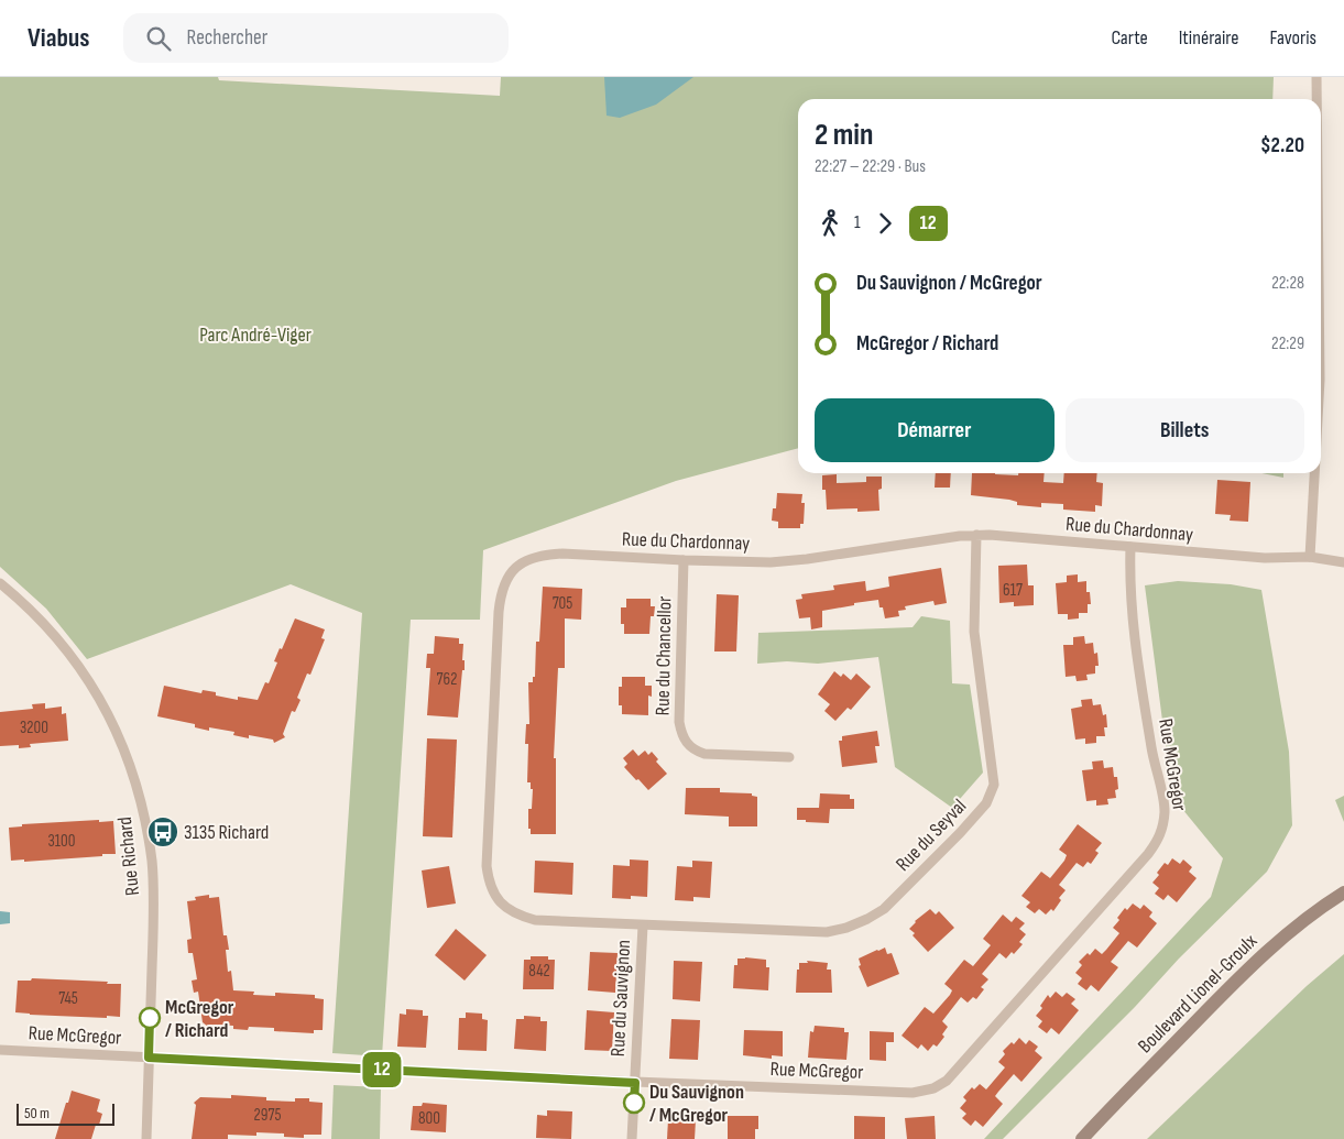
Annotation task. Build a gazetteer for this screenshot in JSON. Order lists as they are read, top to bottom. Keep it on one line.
{"streets":{"main road":["Boulevard Lionel-Groulx"],"street":["Rue du Chardonnay","Rue du Chancellor","Rue McGregor","Rue du Seyval","Rue Richard","Rue du Sauvignon"]},"crossings":[["Rue du Chardonnay","Rue du Chancellor"],["Rue du Chardonnay","Rue McGregor"],["Rue du Chardonnay","Rue du Seyval"],["Rue du Chardonnay","Rue du Sauvignon"],["Rue McGregor","Rue Richard"],["Rue McGregor","Rue du Sauvignon"],["Rue du Seyval","Rue du Sauvignon"]],"parks":["Parc André-Viger"],"places":{"bus stop":["3135 Richard"],"other":["McGregor / Richard","Du Sauvignon / McGregor"]},"lines":["bus line 12"],"house_numbers":["617","705","762","3200","3100","842","745","2975","800"],"scale_bar":"50 m","page":{"header":"Viabus","search":"Rechercher","nav":["Carte","Itinéraire","Favoris"],"on_map":"12","heading":["2 min","22:27 – 22:29 · Bus","$2.20"],"legs":["1","12"],"list":[{"name":"Du Sauvignon / McGregor","value":"22:28"},{"name":"McGregor / Richard","value":"22:29"}],"buttons":["Démarrer","Billets"],"scale":"50 m"}}
